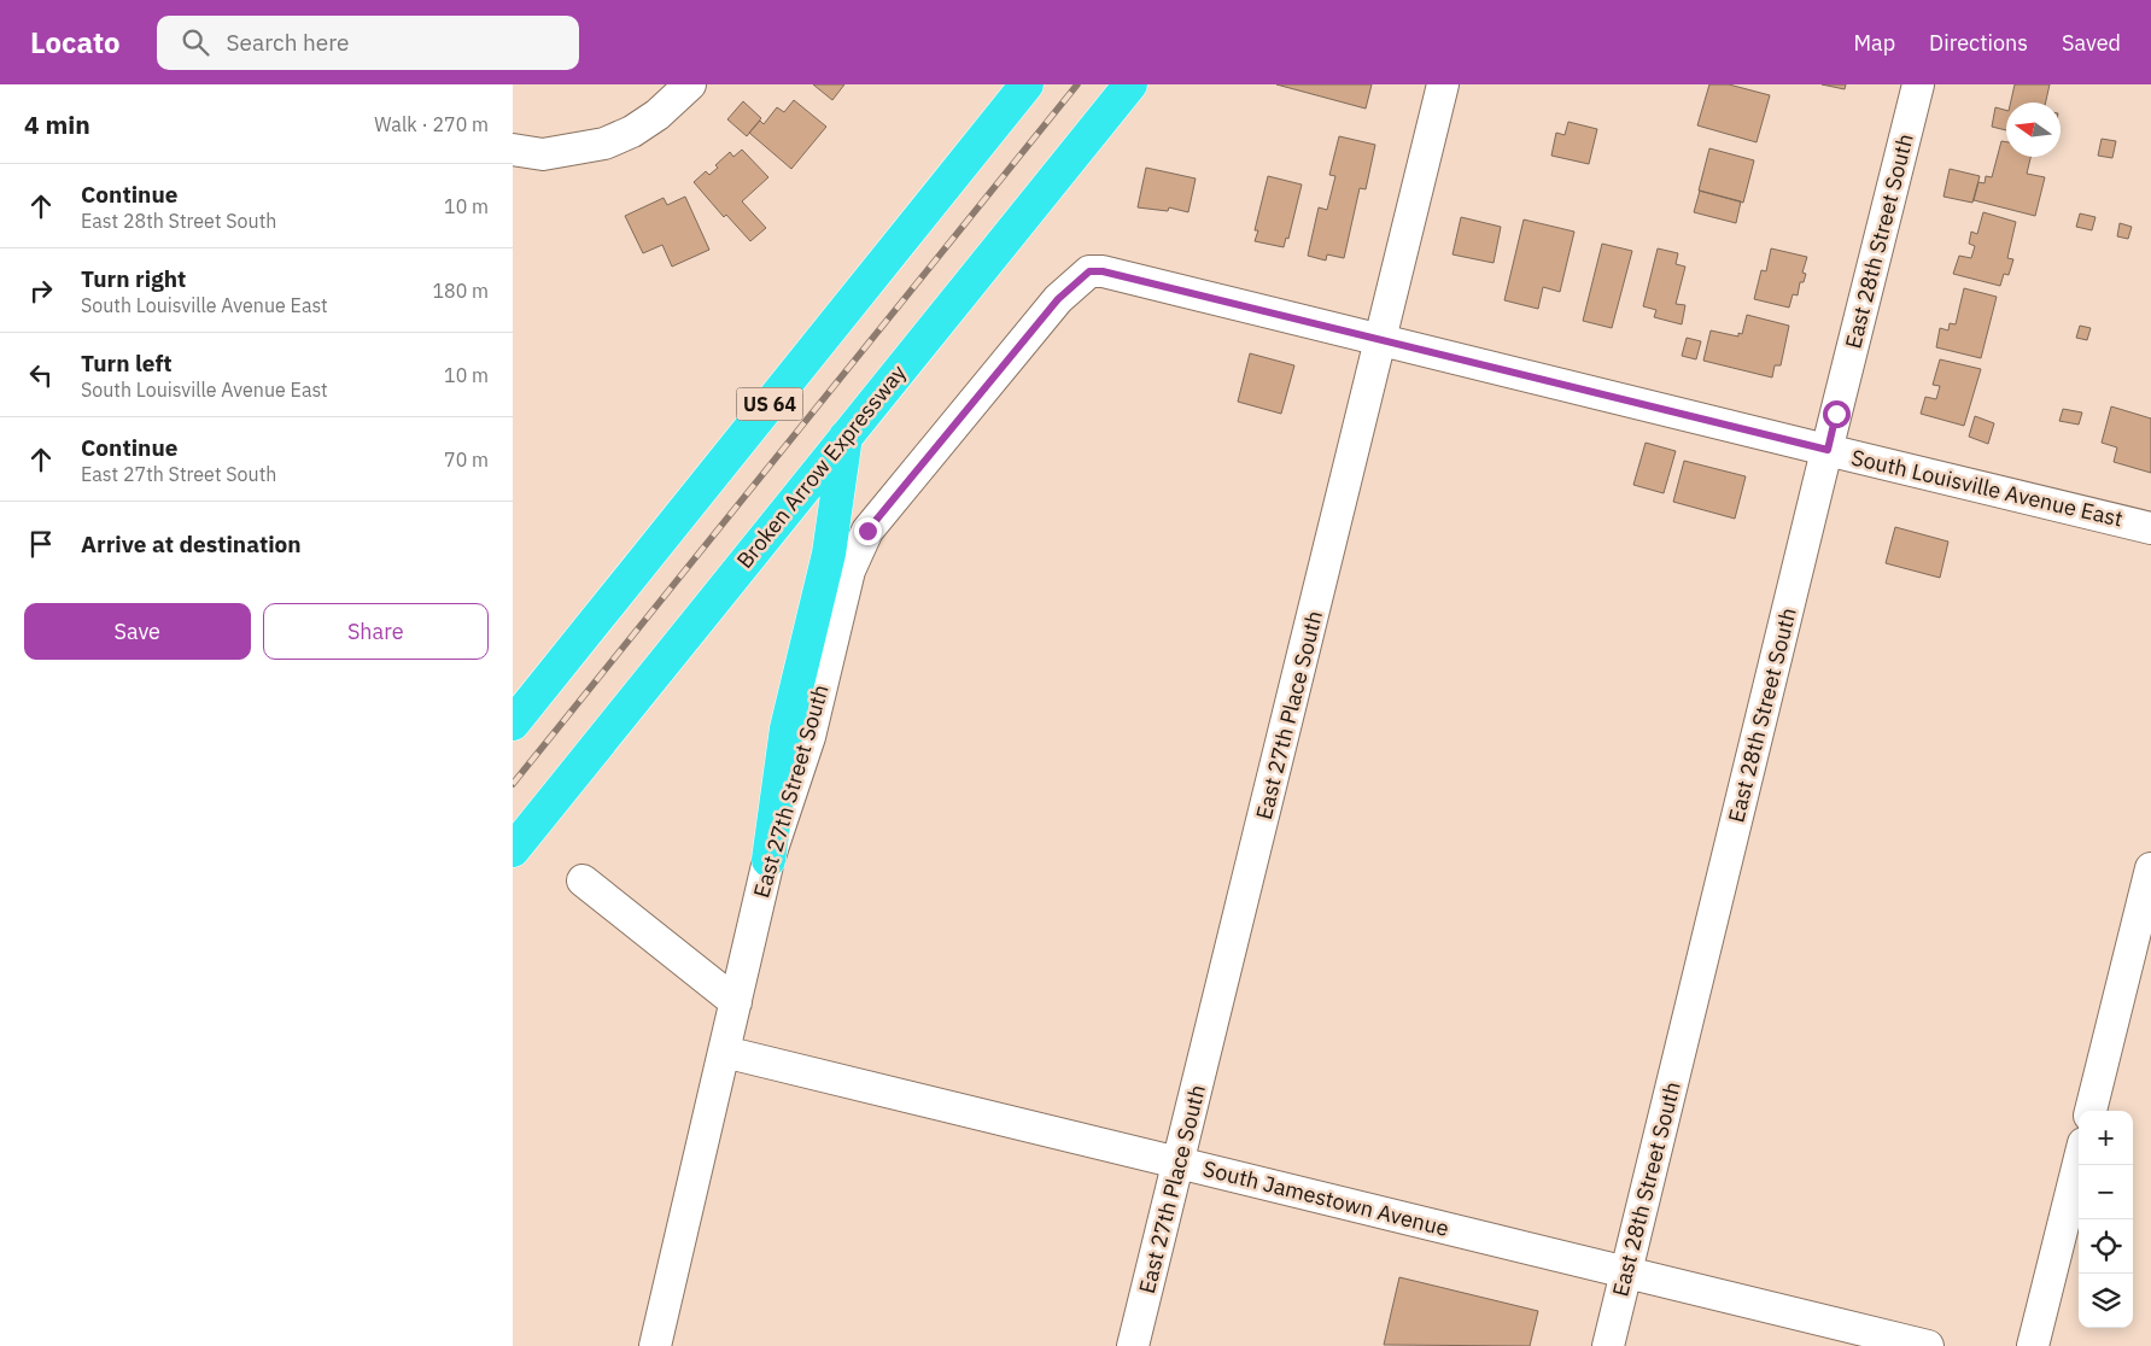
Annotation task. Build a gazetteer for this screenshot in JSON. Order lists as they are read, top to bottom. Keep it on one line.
{"streets":{"highway":["US 64","Broken Arrow Expressway"],"street":["East 28th Street South","South Louisville Avenue East","East 27th Place South","East 27th Street South","South Jamestown Avenue"]},"crossings":[["East 28th Street South","South Louisville Avenue East"],["East 28th Street South","South Jamestown Avenue"],["South Louisville Avenue East","East 27th Place South"],["South Louisville Avenue East","East 27th Street South"],["East 27th Place South","South Jamestown Avenue"],["East 27th Street South","South Jamestown Avenue"]],"north":"left","page":{"header":"Locato","search":"Search here","nav":["Map","Directions","Saved"],"heading":["4 min","Walk · 270 m"],"list":[["Continue","East 28th Street South","10 m"],["Turn right","South Louisville Avenue East","180 m"],["Turn left","South Louisville Avenue East","10 m"],["Continue","East 27th Street South","70 m"],"Arrive at destination"],"buttons":["Save","Share"],"map_buttons":["+","−"]}}
